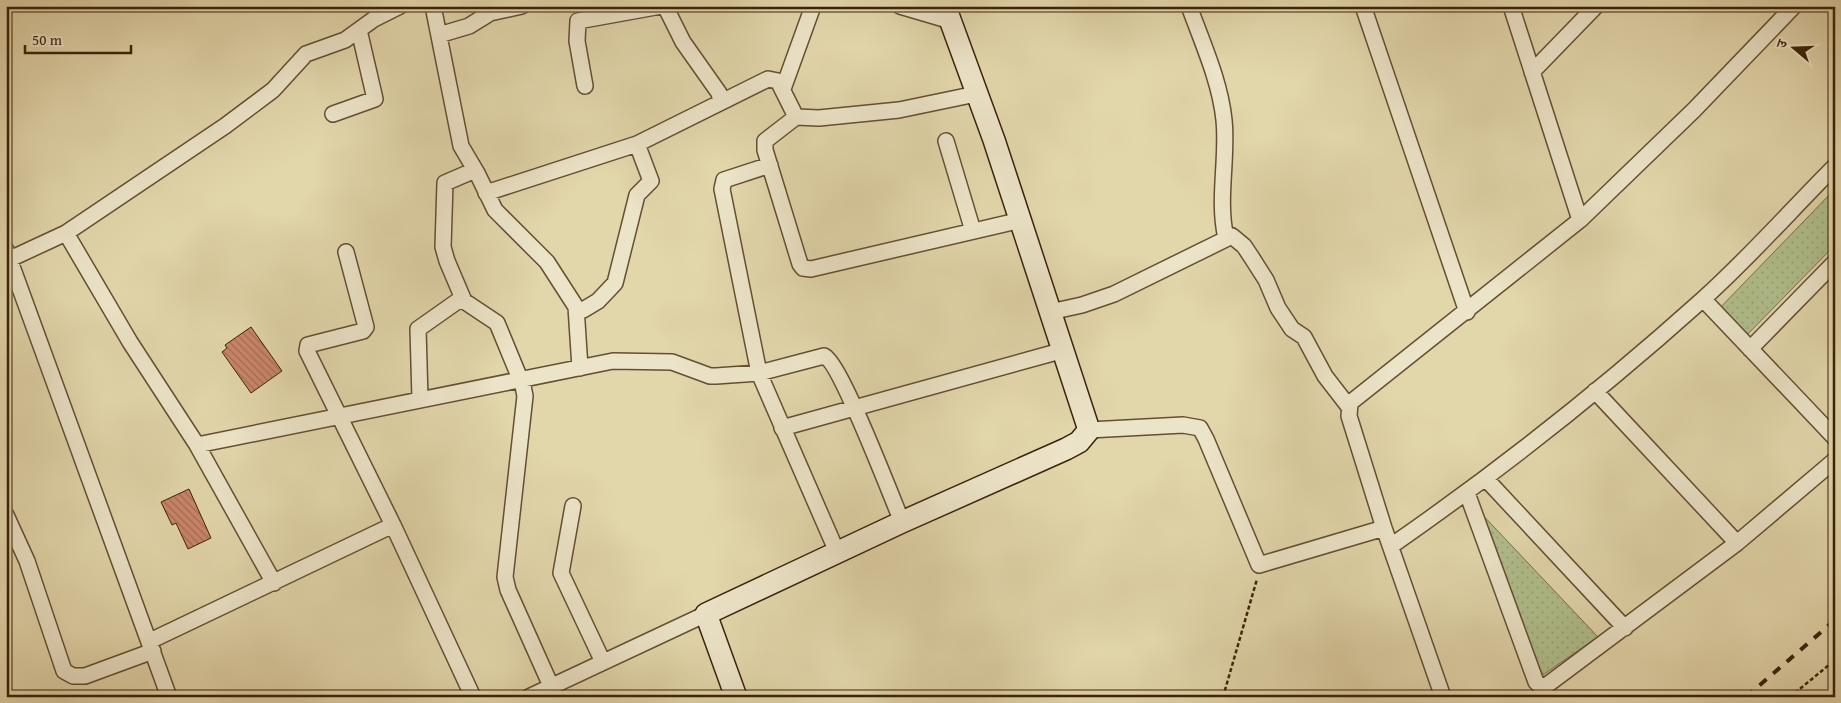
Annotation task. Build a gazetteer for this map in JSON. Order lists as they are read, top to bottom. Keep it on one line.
{"scale_bar":"50 m","north":"left"}
